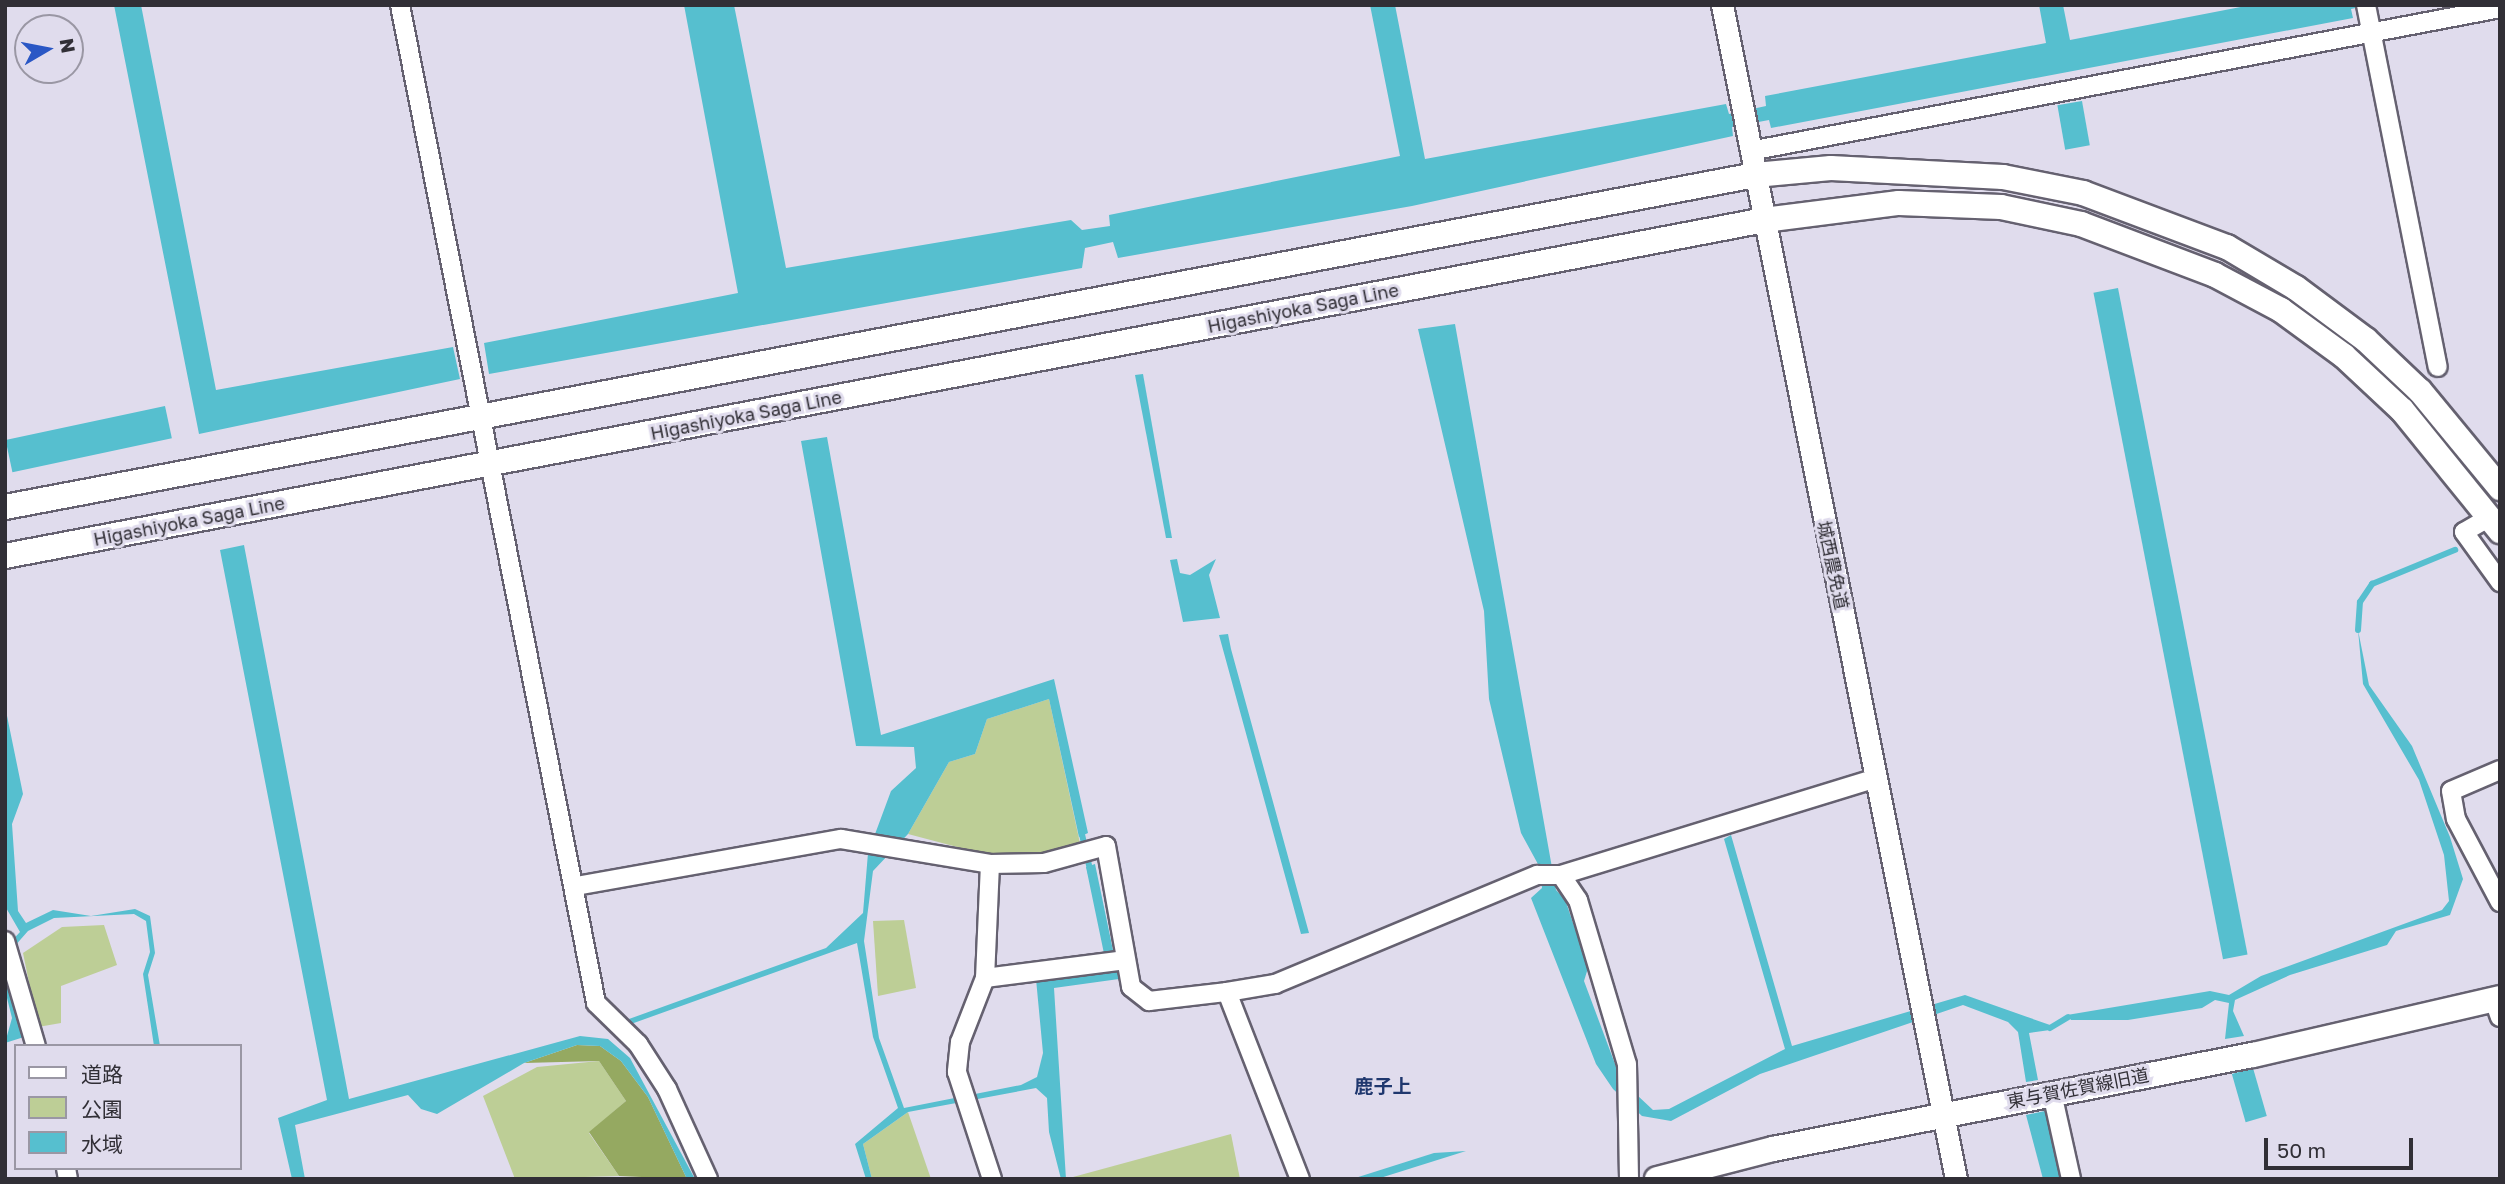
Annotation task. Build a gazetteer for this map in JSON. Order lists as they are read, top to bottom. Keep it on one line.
{"streets":{"main road":["Higashiyoka Saga Line","東与賀佐賀線旧道"],"street":["城西農免道"]},"crossings":[["Higashiyoka Saga Line","城西農免道"],["城西農免道","東与賀佐賀線旧道"]],"districts":["鹿子上"],"legend":["道路","公園","水域"],"scale_bar":"50 m","north":"right"}
